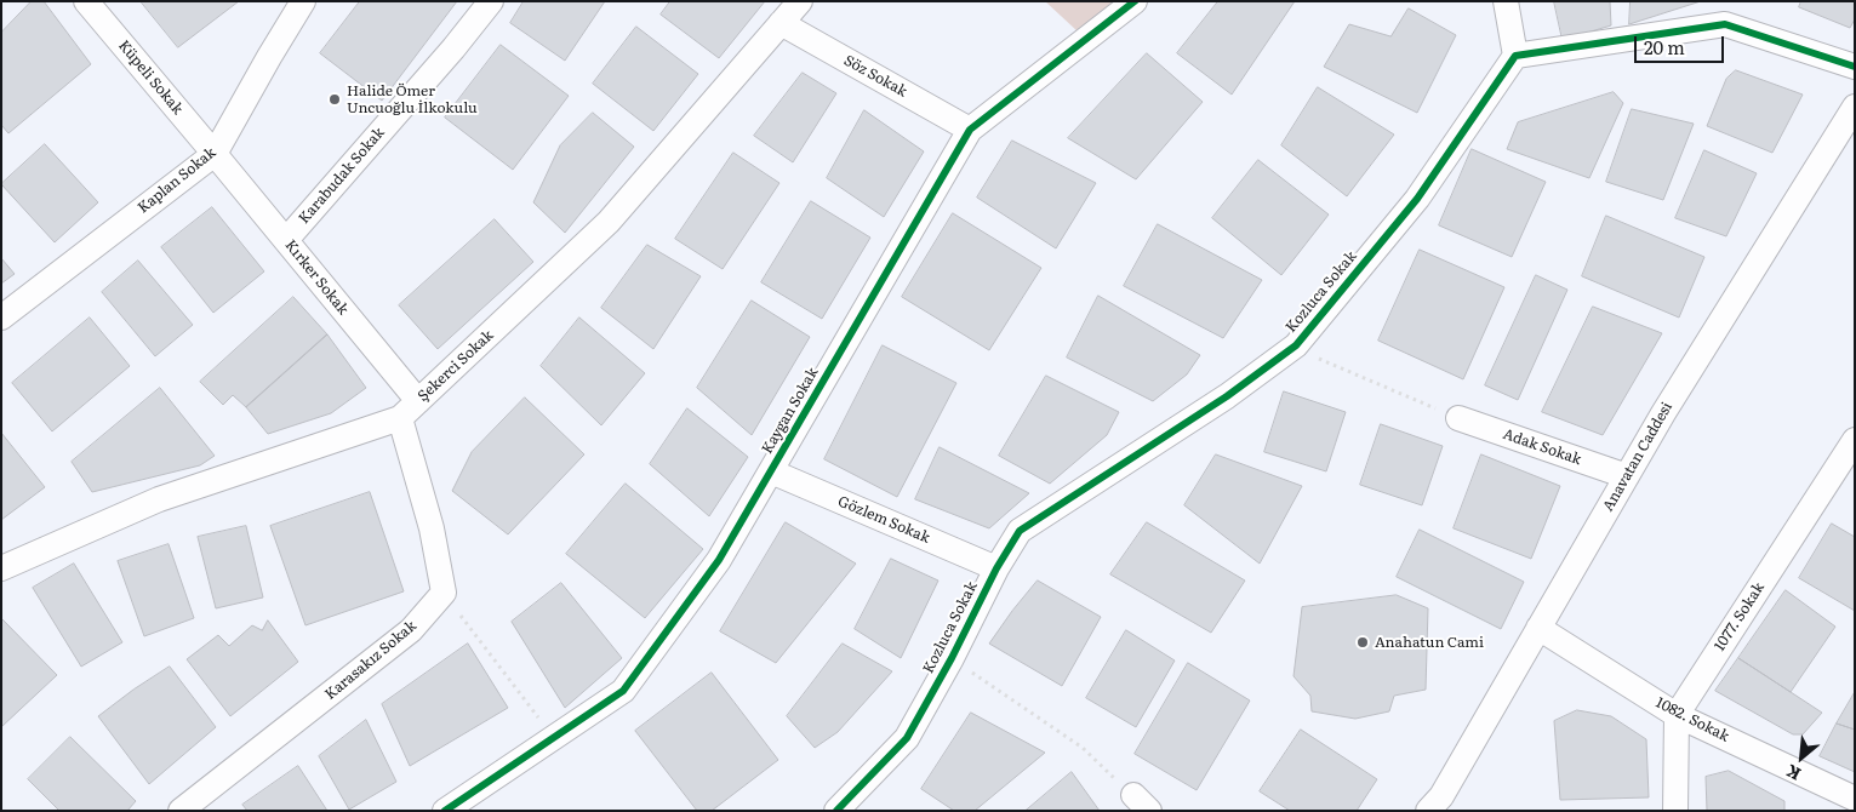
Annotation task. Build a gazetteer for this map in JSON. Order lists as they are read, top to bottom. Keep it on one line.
{"streets":{"street":["Söz Sokak","Küpeli Sokak","Karabudak Sokak","Kaplan Sokak","Kırker Sokak","Kozluca Sokak","Şekerci Sokak","Kaygan Sokak","Adak Sokak","Anavatan Caddesi","Gözlem Sokak","1077. Sokak","Karasakız Sokak","1082. Sokak"]},"crossings":[["Söz Sokak","Şekerci Sokak"],["Söz Sokak","Kaygan Sokak"],["Küpeli Sokak","Kaplan Sokak"],["Küpeli Sokak","Kırker Sokak"],["Karabudak Sokak","Kırker Sokak"],["Kaplan Sokak","Kırker Sokak"],["Kırker Sokak","Şekerci Sokak"],["Kozluca Sokak","Gözlem Sokak"],["Kaygan Sokak","Gözlem Sokak"],["Adak Sokak","Anavatan Caddesi"],["Anavatan Caddesi","1082. Sokak"],["1077. Sokak","1082. Sokak"]],"places":["Halide Ömer Uncuoğlu İlkokulu","Anahatun Cami"],"scale_bar":"20 m","north":"bottom left"}
